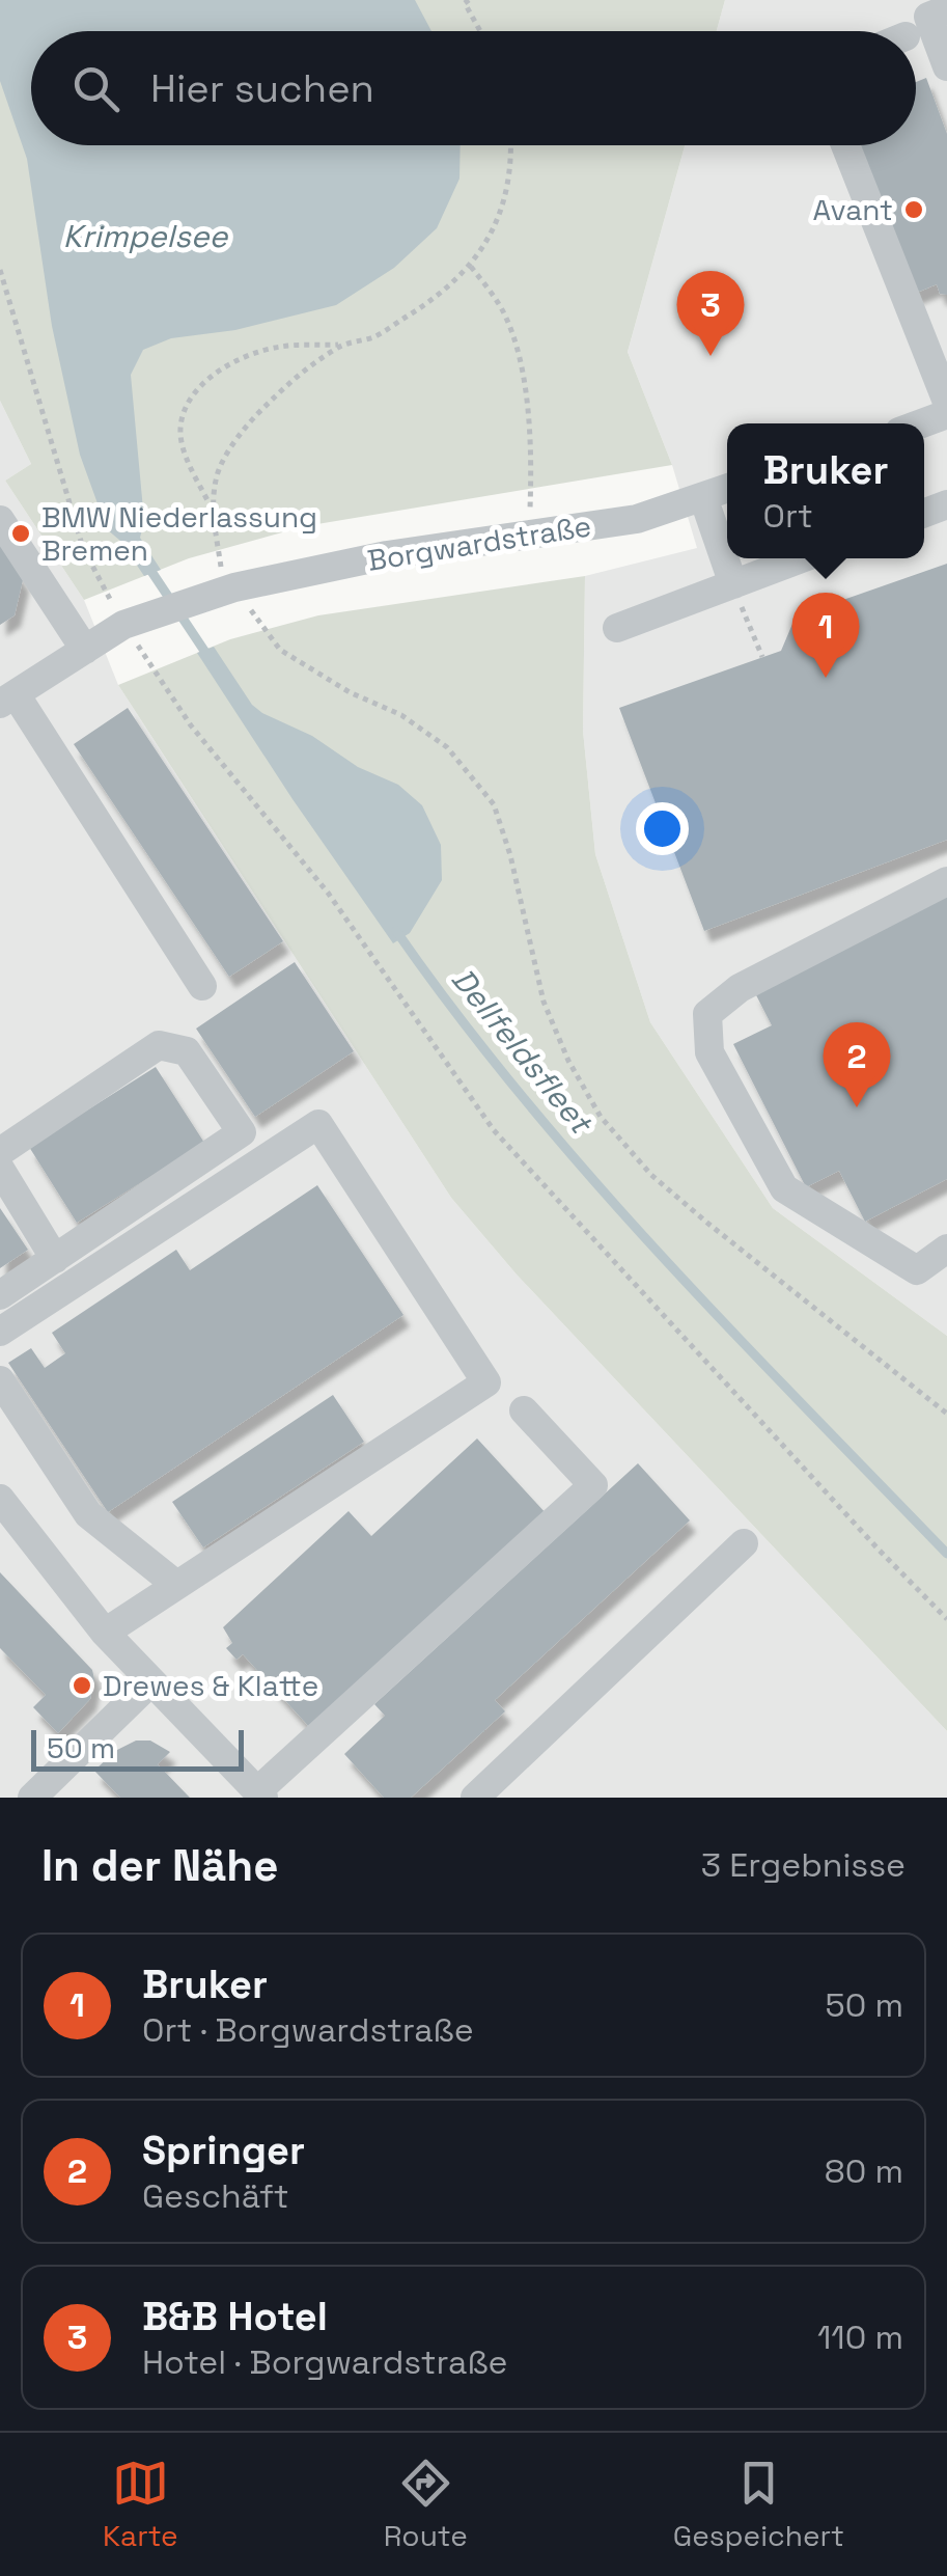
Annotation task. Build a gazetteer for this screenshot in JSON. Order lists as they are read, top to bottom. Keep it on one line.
{"streets":{"street":["Borgwardstraße"]},"water":["Krimpelsee","Dellfeldsfleet"],"places":["Avant","BMW Niederlassung Bremen","Drewes & Klatte"],"scale_bar":"50 m","page":{"search":"Hier suchen","pins":["3","1","2"],"popup":["Bruker","Ort"],"scale":"50 m","heading":["In der Nähe","3 Ergebnisse"],"list":[{"mark":"1","name":"Bruker","note":"Ort · Borgwardstraße","value":"50 m"},{"mark":"2","name":"Springer","note":"Geschäft","value":"80 m"},{"mark":"3","name":"B&B Hotel","note":"Hotel · Borgwardstraße","value":"110 m"}],"nav":["Karte","Route","Gespeichert"]}}
